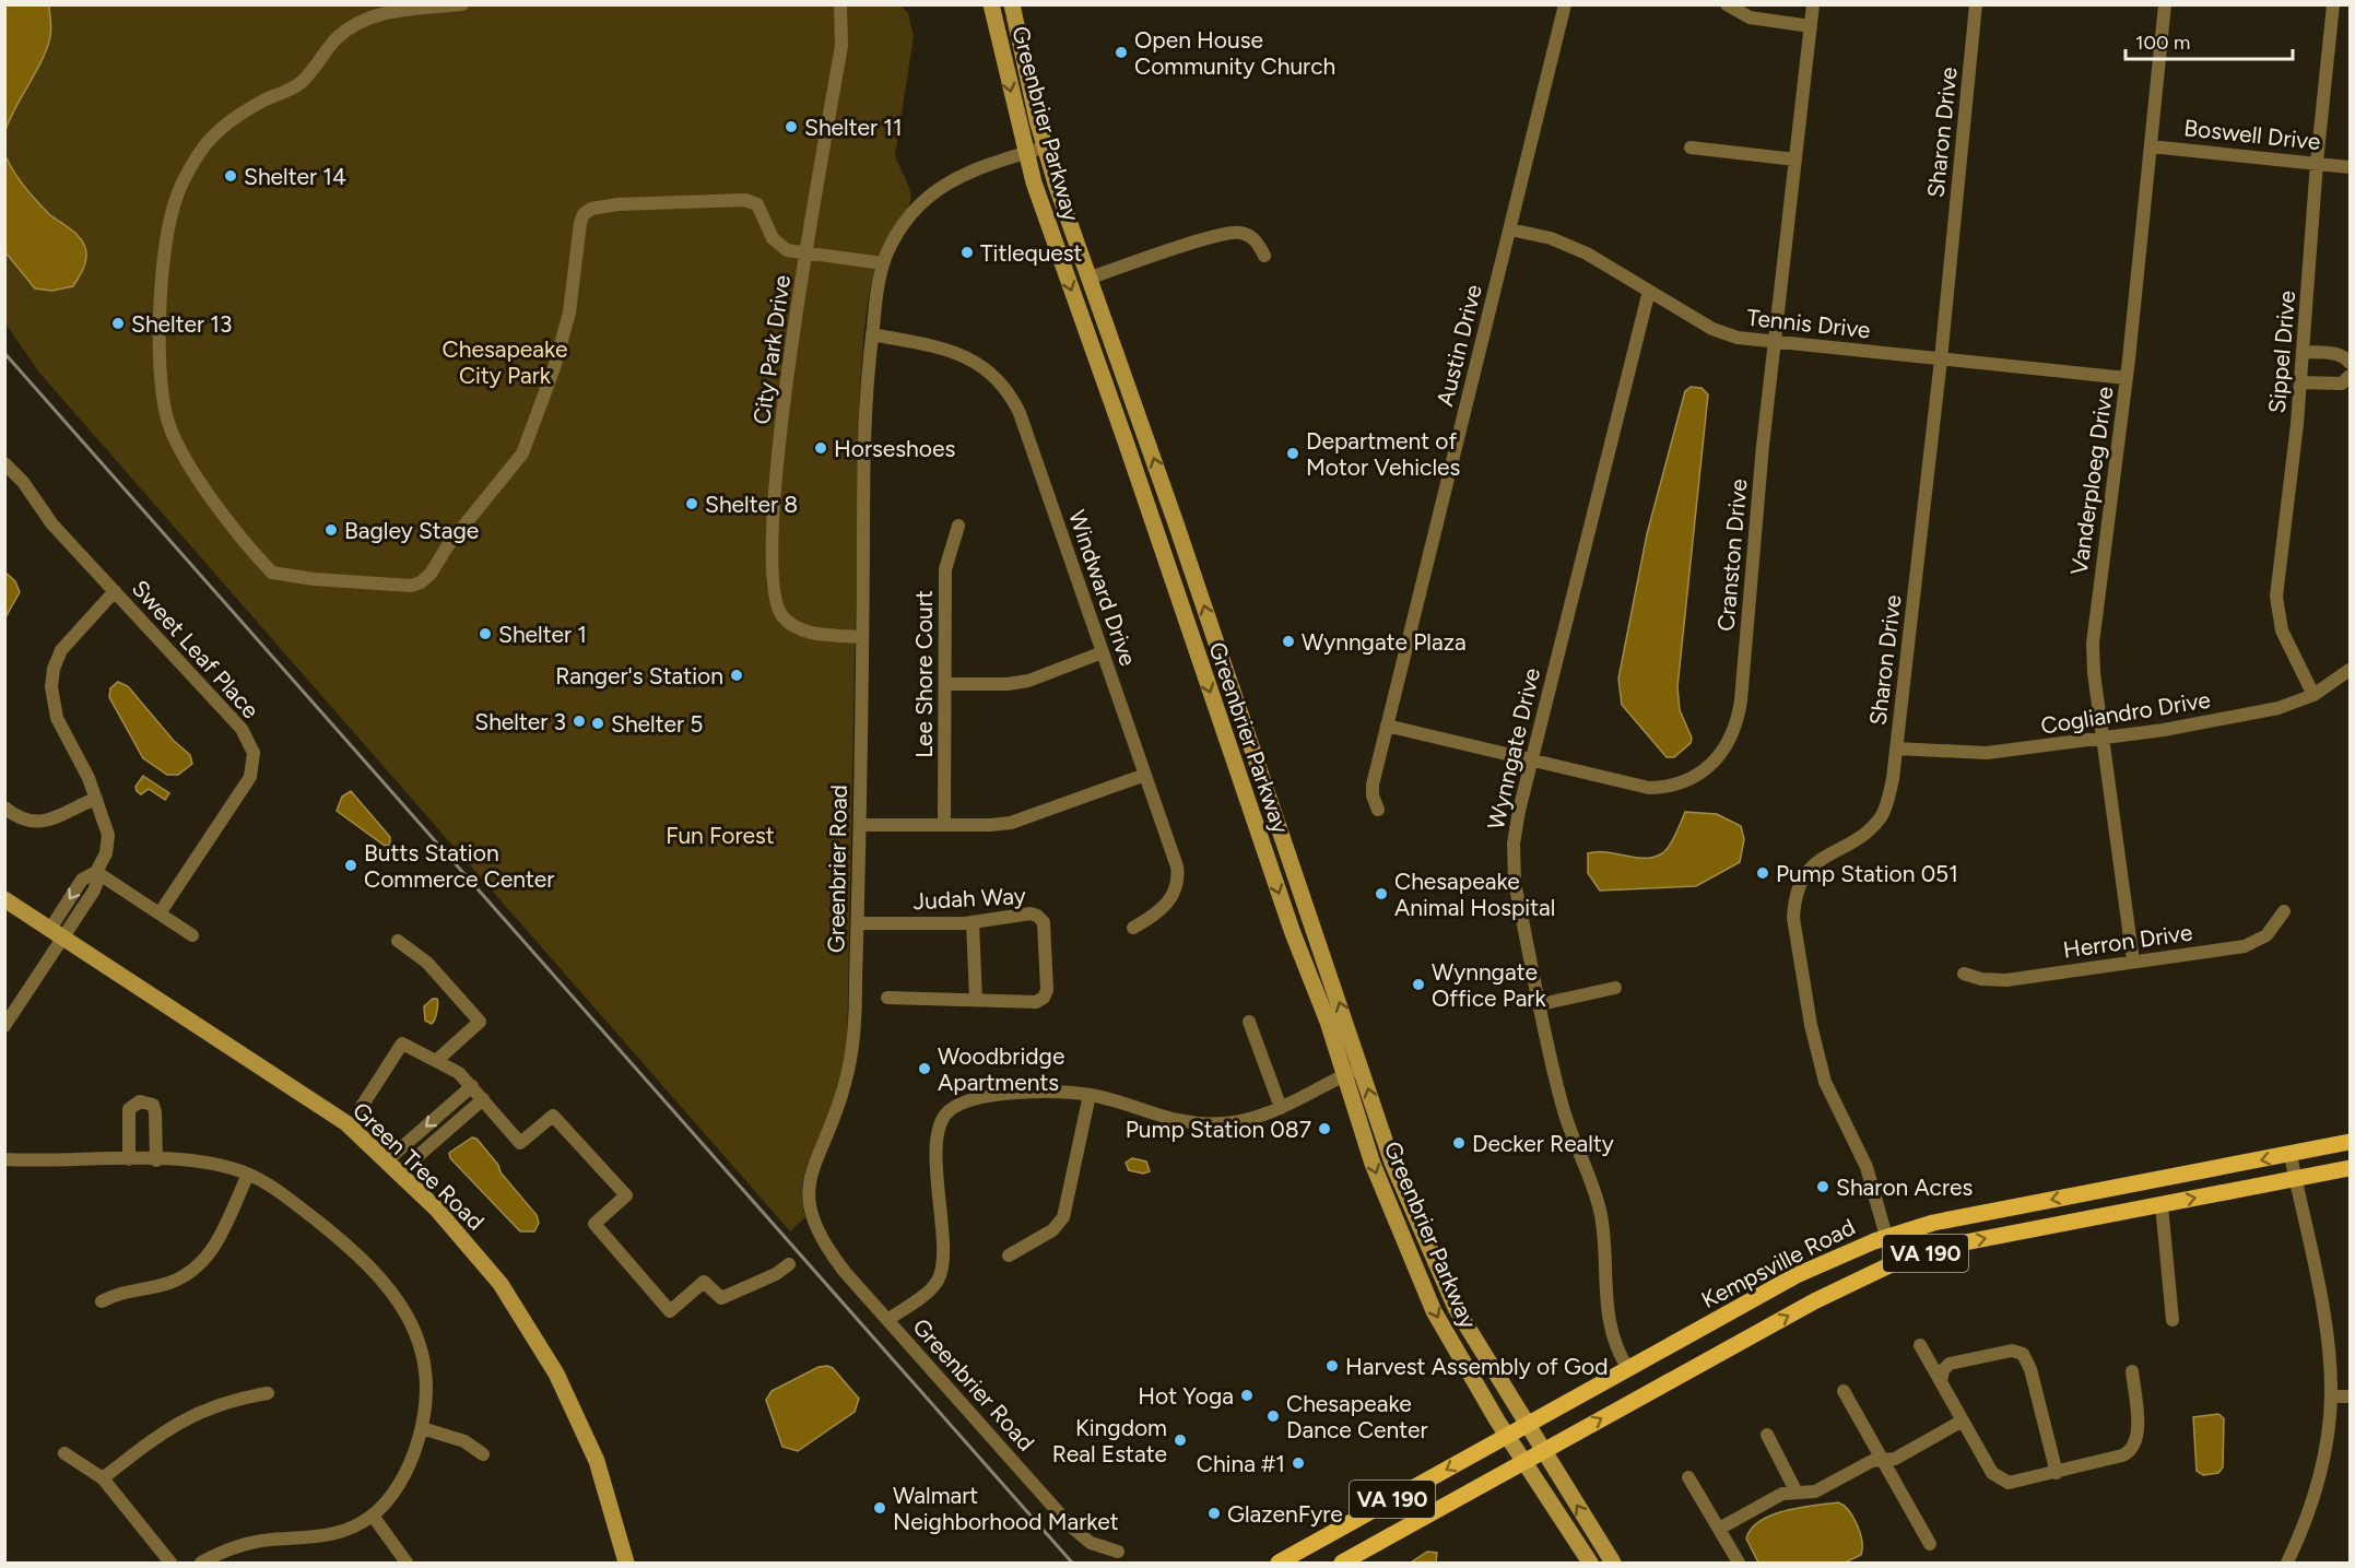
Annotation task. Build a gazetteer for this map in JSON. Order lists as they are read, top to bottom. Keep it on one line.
{"streets":{"main road":["Greenbrier Parkway","Green Tree Road","VA 190","Kempsville Road"],"street":["Sharon Drive","Boswell Drive","Tennis Drive","Austin Drive","City Park Drive","Sippel Drive","Vanderploeg Drive","Cranston Drive","Windward Drive","Sweet Leaf Place","Lee Shore Court","Cogliandro Drive","Wynngate Drive","Greenbrier Road","Judah Way","Herron Drive"]},"crossings":[["Greenbrier Parkway","Greenbrier Road"],["Greenbrier Parkway","VA 190"],["Greenbrier Parkway","Kempsville Road"],["Sharon Drive","Tennis Drive"],["Sharon Drive","Cogliandro Drive"],["Sharon Drive","VA 190"],["Sharon Drive","Kempsville Road"],["Boswell Drive","Sippel Drive"],["Boswell Drive","Vanderploeg Drive"],["Tennis Drive","Austin Drive"],["Tennis Drive","Vanderploeg Drive"],["Tennis Drive","Cranston Drive"],["Tennis Drive","Wynngate Drive"],["Austin Drive","Cranston Drive"],["City Park Drive","Greenbrier Road"],["Sippel Drive","Cogliandro Drive"],["Vanderploeg Drive","Cogliandro Drive"],["Vanderploeg Drive","Herron Drive"],["Cranston Drive","Wynngate Drive"],["Windward Drive","Greenbrier Road"],["Wynngate Drive","Kempsville Road"],["Greenbrier Road","Judah Way"]],"parks":["Chesapeake City Park","Fun Forest"],"places":["Open House Community Church","Shelter 11","Shelter 14","Titlequest","Shelter 13","Horseshoes","Department of Motor Vehicles","Shelter 8","Bagley Stage","Shelter 1","Wynngate Plaza","Ranger's Station","Shelter 3","Shelter 5","Butts Station Commerce Center","Pump Station 051","Chesapeake Animal Hospital","Wynngate Office Park","Woodbridge Apartments","Pump Station 087","Decker Realty","Sharon Acres","Harvest Assembly of God","Hot Yoga","Chesapeake Dance Center","Kingdom Real Estate","China #1","Walmart Neighborhood Market","GlazenFyre"],"scale_bar":"100 m"}
